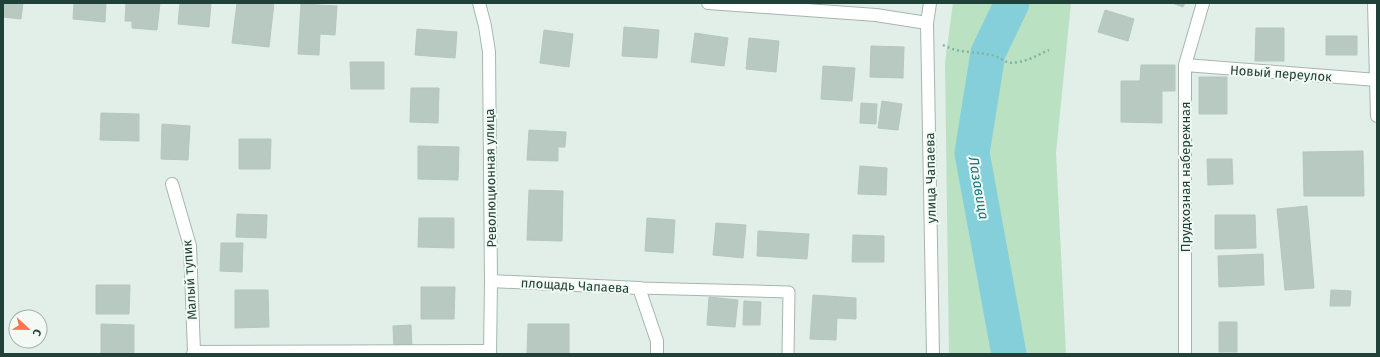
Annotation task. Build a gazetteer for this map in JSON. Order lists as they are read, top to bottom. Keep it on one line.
{"streets":{"street":["Новый переулок","Прудхозная набережная","Революционная улица","улица Чапаева","Малый тупик","площадь Чапаева"]},"crossings":[["Новый переулок","Прудхозная набережная"],["Революционная улица","площадь Чапаева"]],"water":["Лазавица"],"north":"right"}
